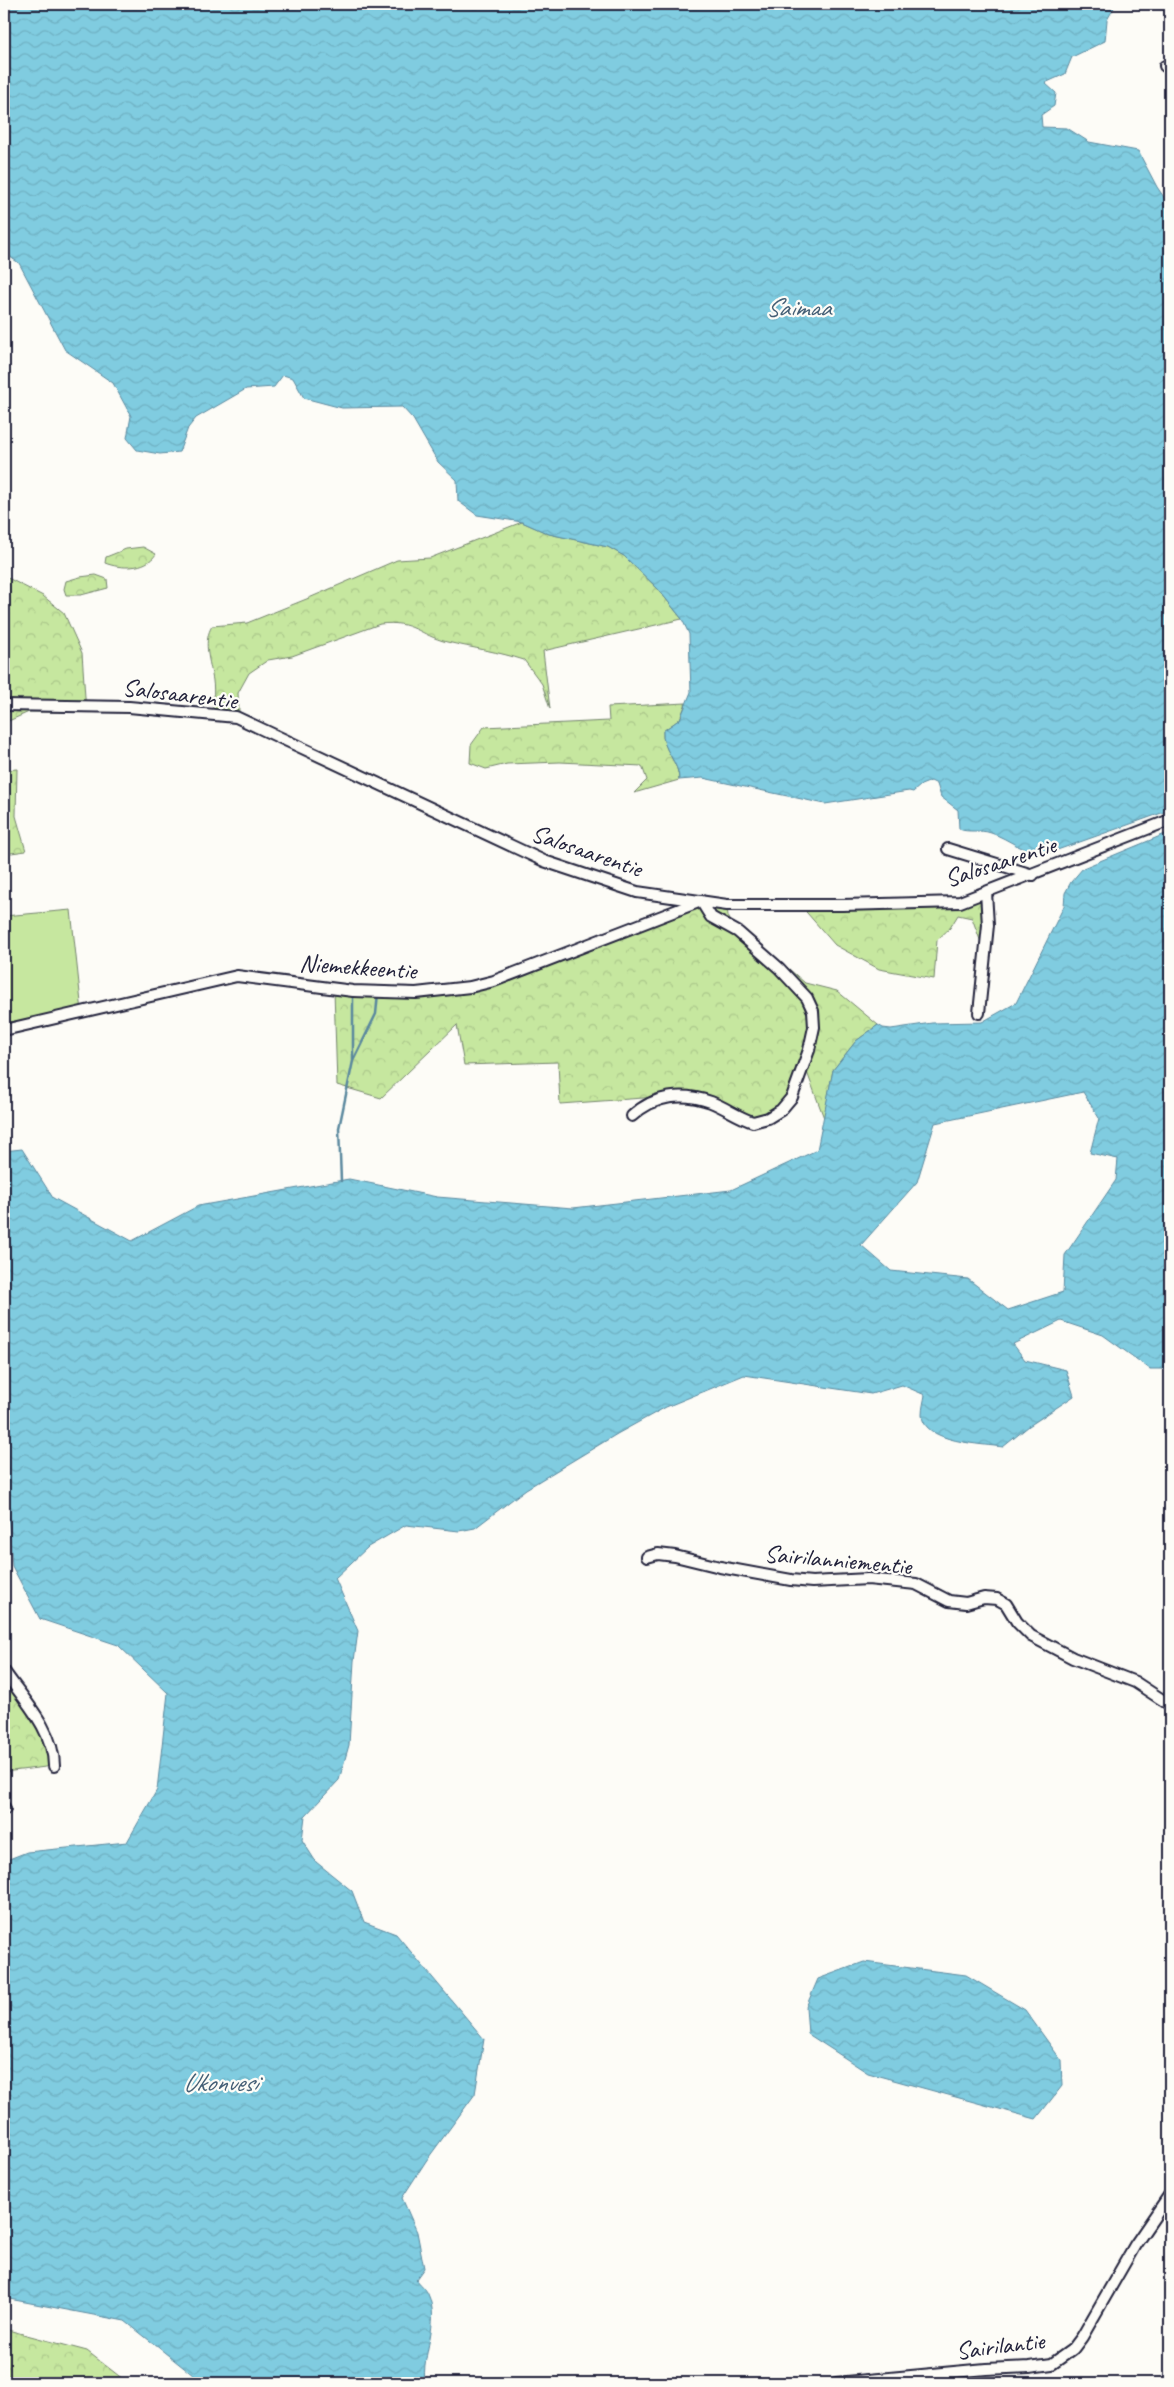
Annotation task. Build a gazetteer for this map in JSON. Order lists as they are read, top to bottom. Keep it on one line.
{"streets":{"street":["Salosaarentie","Niemekkeentie","Sairilanniementie","Sairilantie"]},"crossings":[["Salosaarentie","Niemekkeentie"]],"water":["Saimaa","Ukonvesi"]}
